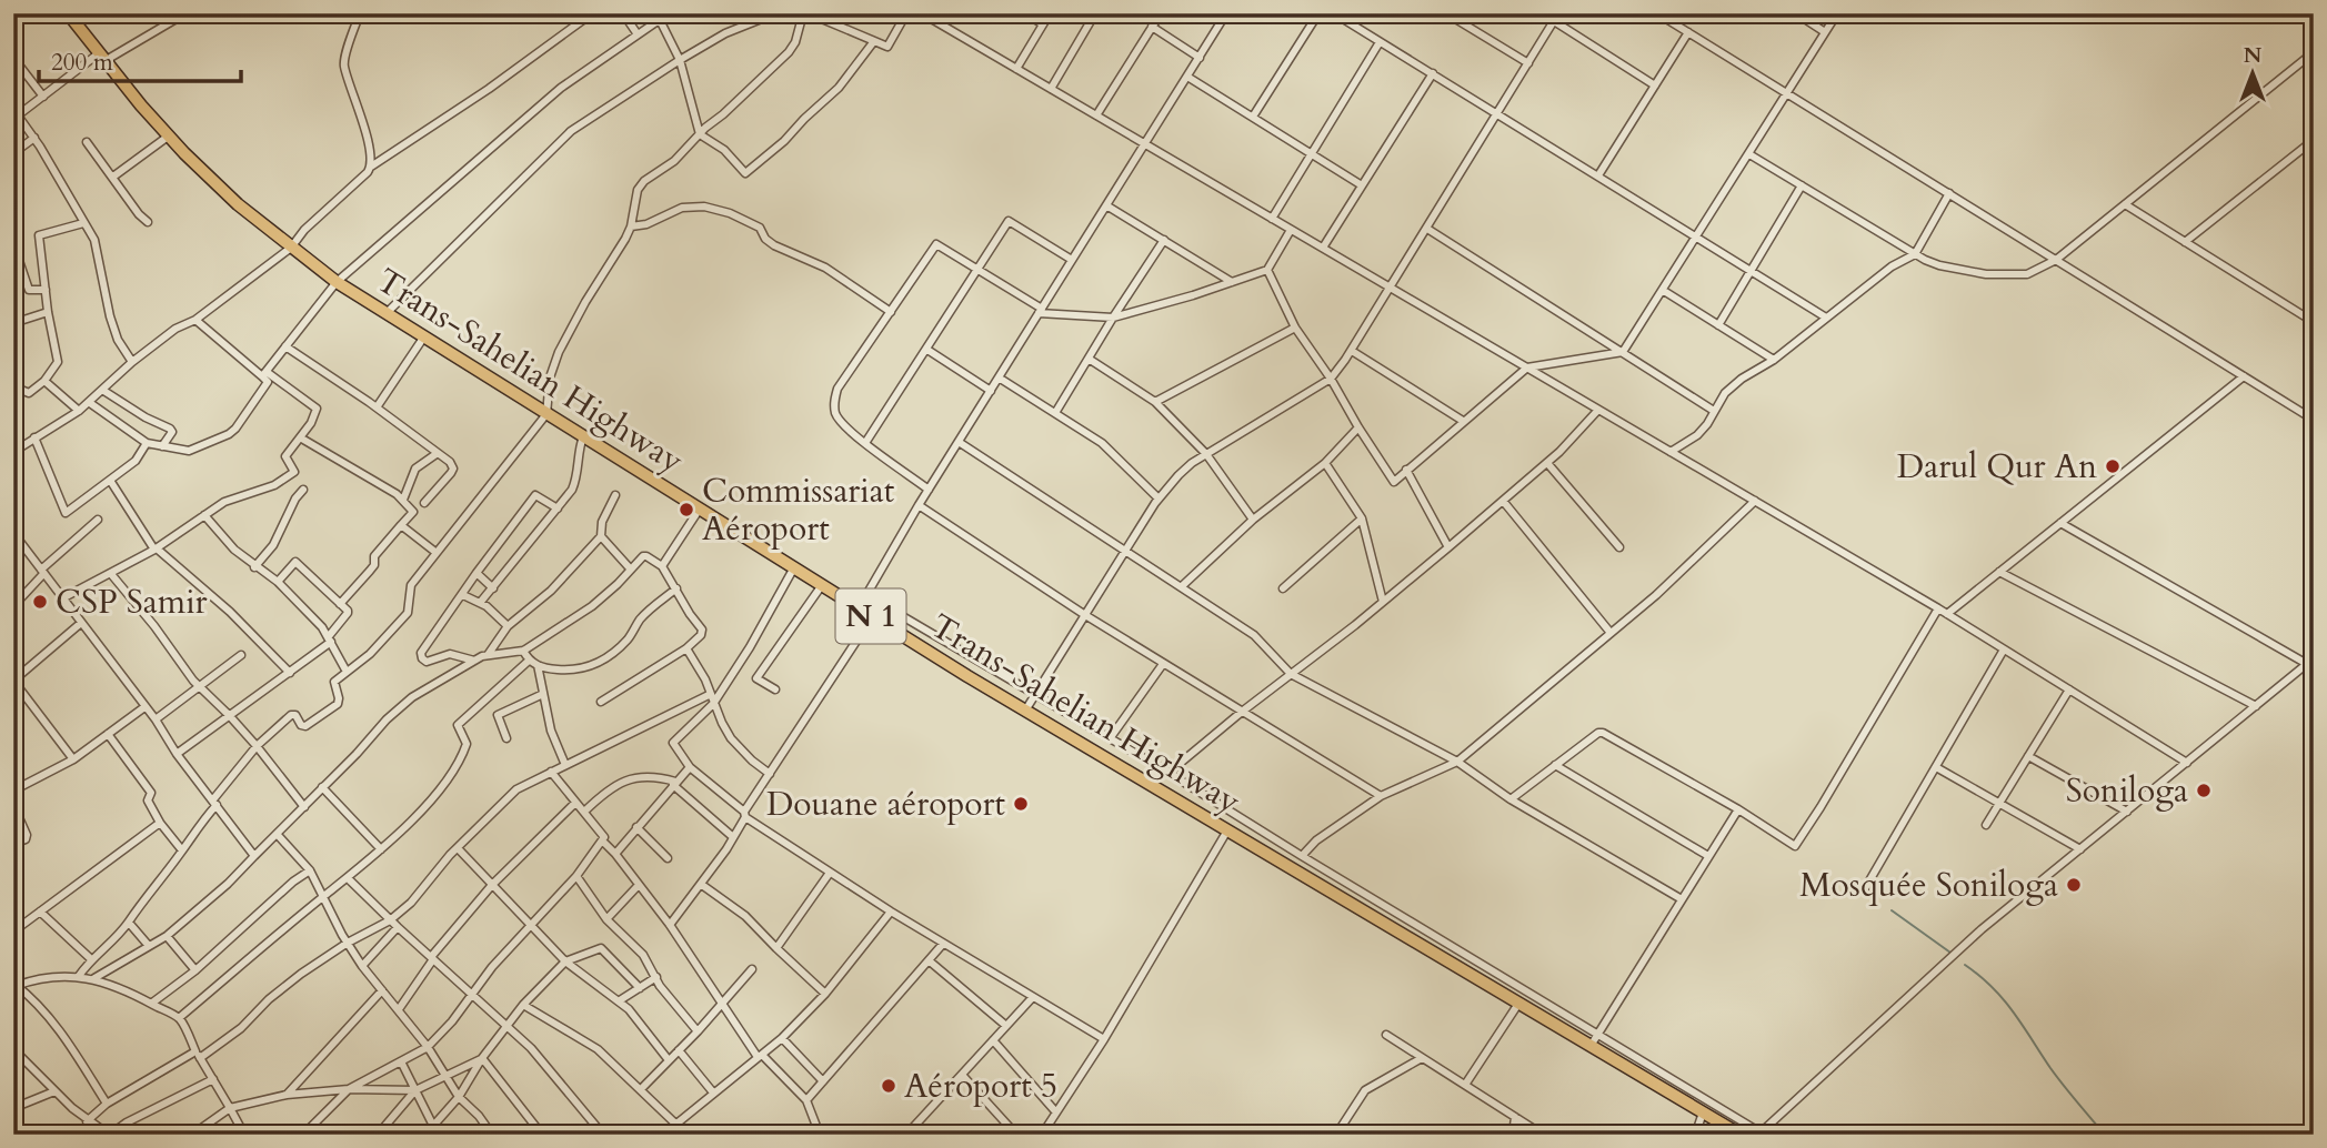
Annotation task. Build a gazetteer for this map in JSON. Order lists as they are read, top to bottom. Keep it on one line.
{"streets":{"highway":["Trans-Sahelian Highway","N 1"]},"places":["Darul Qur An","Commissariat Aéroport","CSP Samir","Soniloga","Douane aéroport","Mosquée Soniloga","Aéroport 5"],"scale_bar":"200 m","north":"top"}
